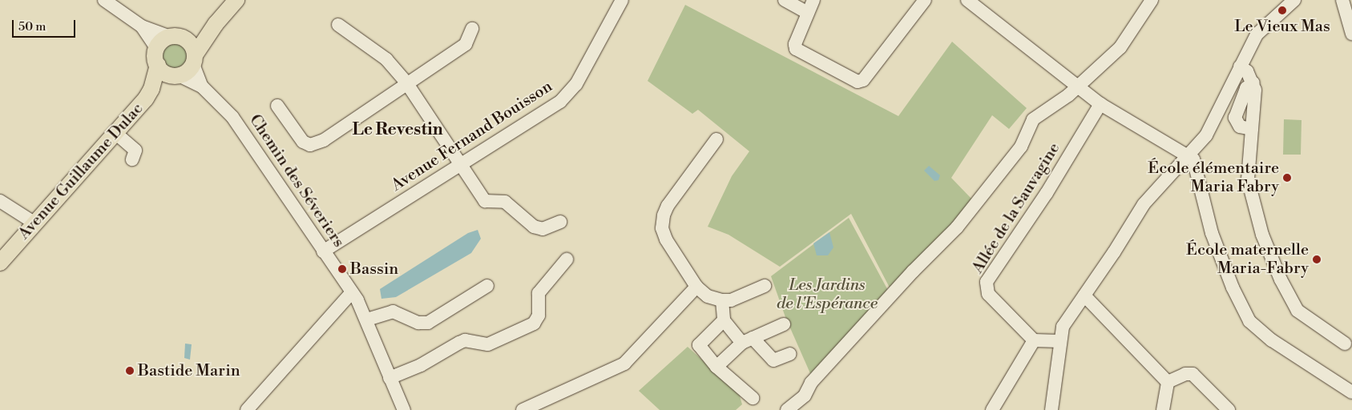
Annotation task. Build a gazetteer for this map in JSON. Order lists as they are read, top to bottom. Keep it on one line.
{"streets":{"main road":["Avenue Guillaume Dulac"],"street":["Avenue Fernand Bouisson","Chemin des Séveriers","Allée de la Sauvagine"]},"crossings":[["Avenue Fernand Bouisson","Chemin des Séveriers"],["Avenue Guillaume Dulac","Chemin des Séveriers"]],"districts":["Le Revestin"],"parks":["Les Jardins de l'Espérance"],"places":["Le Vieux Mas","École élémentaire Maria Fabry","École maternelle Maria-Fabry","Bassin","Bastide Marin"],"scale_bar":"50 m"}
